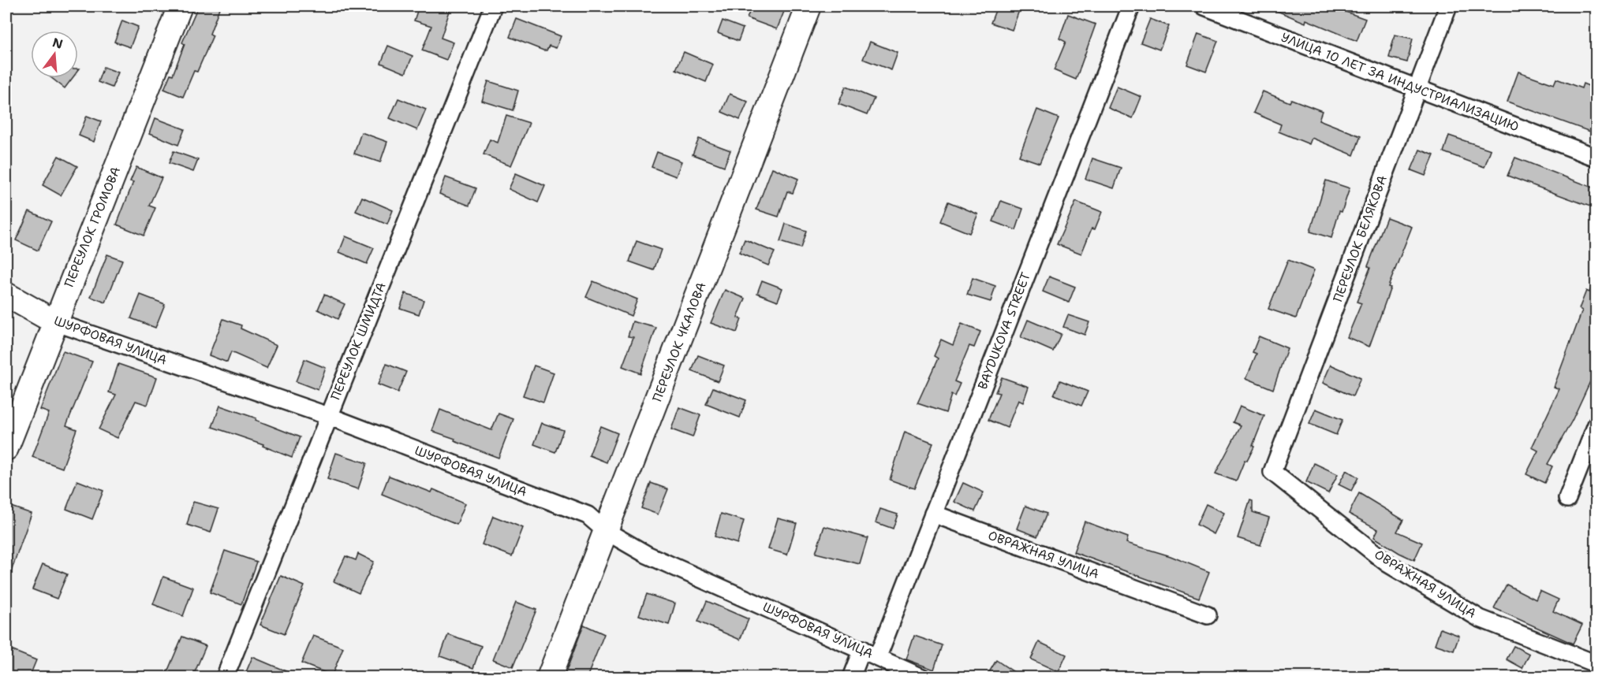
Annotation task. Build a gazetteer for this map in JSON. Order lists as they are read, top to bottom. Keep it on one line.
{"streets":{"street":["УЛИЦА 10 ЛЕТ ЗА ИНДУСТРИАЛИЗАЦИЮ","ПЕРЕУЛОК ГРОМОВА","ПЕРЕУЛОК БЕЛЯКОВА","BAYDUKOVA STREET","ШУРФОВАЯ УЛИЦА","ПЕРЕУЛОК ШМИДТА","ПЕРЕУЛОК ЧКАЛОВА","ОВРАЖНАЯ УЛИЦА"]},"crossings":[["УЛИЦА 10 ЛЕТ ЗА ИНДУСТРИАЛИЗАЦИЮ","ПЕРЕУЛОК БЕЛЯКОВА"],["ПЕРЕУЛОК ГРОМОВА","ШУРФОВАЯ УЛИЦА"],["ПЕРЕУЛОК БЕЛЯКОВА","ОВРАЖНАЯ УЛИЦА"],["BAYDUKOVA STREET","ШУРФОВАЯ УЛИЦА"],["BAYDUKOVA STREET","ОВРАЖНАЯ УЛИЦА"],["ШУРФОВАЯ УЛИЦА","ПЕРЕУЛОК ШМИДТА"],["ШУРФОВАЯ УЛИЦА","ПЕРЕУЛОК ЧКАЛОВА"]],"north":"top"}
